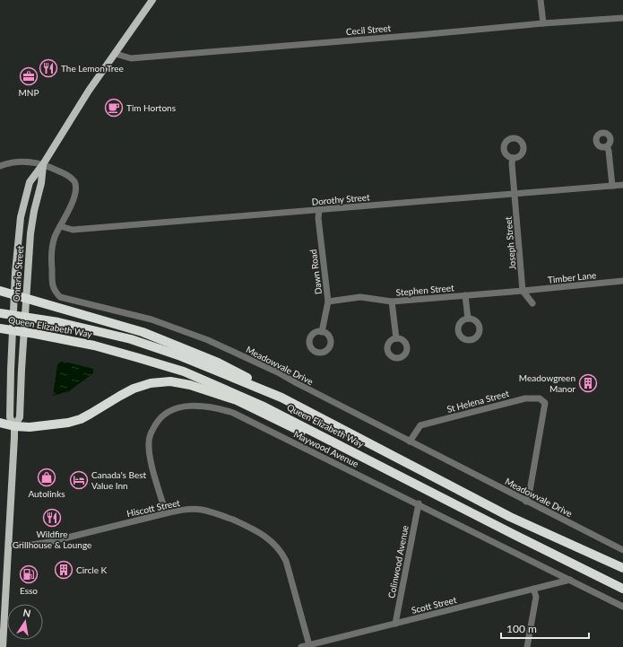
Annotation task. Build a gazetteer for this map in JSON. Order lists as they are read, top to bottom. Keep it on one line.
{"streets":{"highway":["Queen Elizabeth Way"],"main road":["Ontario Street"],"street":["Cecil Street","Dorothy Street","Joseph Street","Dawn Road","Timber Lane","Stephen Street","Meadowvale Drive","St Helena Street","Maywood Avenue","Hiscott Street","Colinwood Avenue","Scott Street"]},"crossings":[["Cecil Street","Ontario Street"],["Dorothy Street","Joseph Street"],["Dorothy Street","Dawn Road"],["Dorothy Street","Meadowvale Drive"],["Joseph Street","Timber Lane"],["Joseph Street","Stephen Street"],["Dawn Road","Stephen Street"],["Ontario Street","Meadowvale Drive"],["Ontario Street","Hiscott Street"],["Timber Lane","Stephen Street"],["Meadowvale Drive","St Helena Street"],["Maywood Avenue","Hiscott Street"],["Maywood Avenue","Colinwood Avenue"],["Maywood Avenue","Scott Street"],["Hiscott Street","Scott Street"],["Colinwood Avenue","Scott Street"]],"places":{"restaurant":["The Lemon Tree","Wildfire Grillhouse & Lounge"],"office":["MNP"],"cafe":["Tim Hortons"],"building":["Meadowgreen Manor","Circle K"],"shop":["Autolinks"],"hotel":["Canada's Best Value Inn"],"fuel station":["Esso"]},"scale_bar":"100 m","north":"top"}
